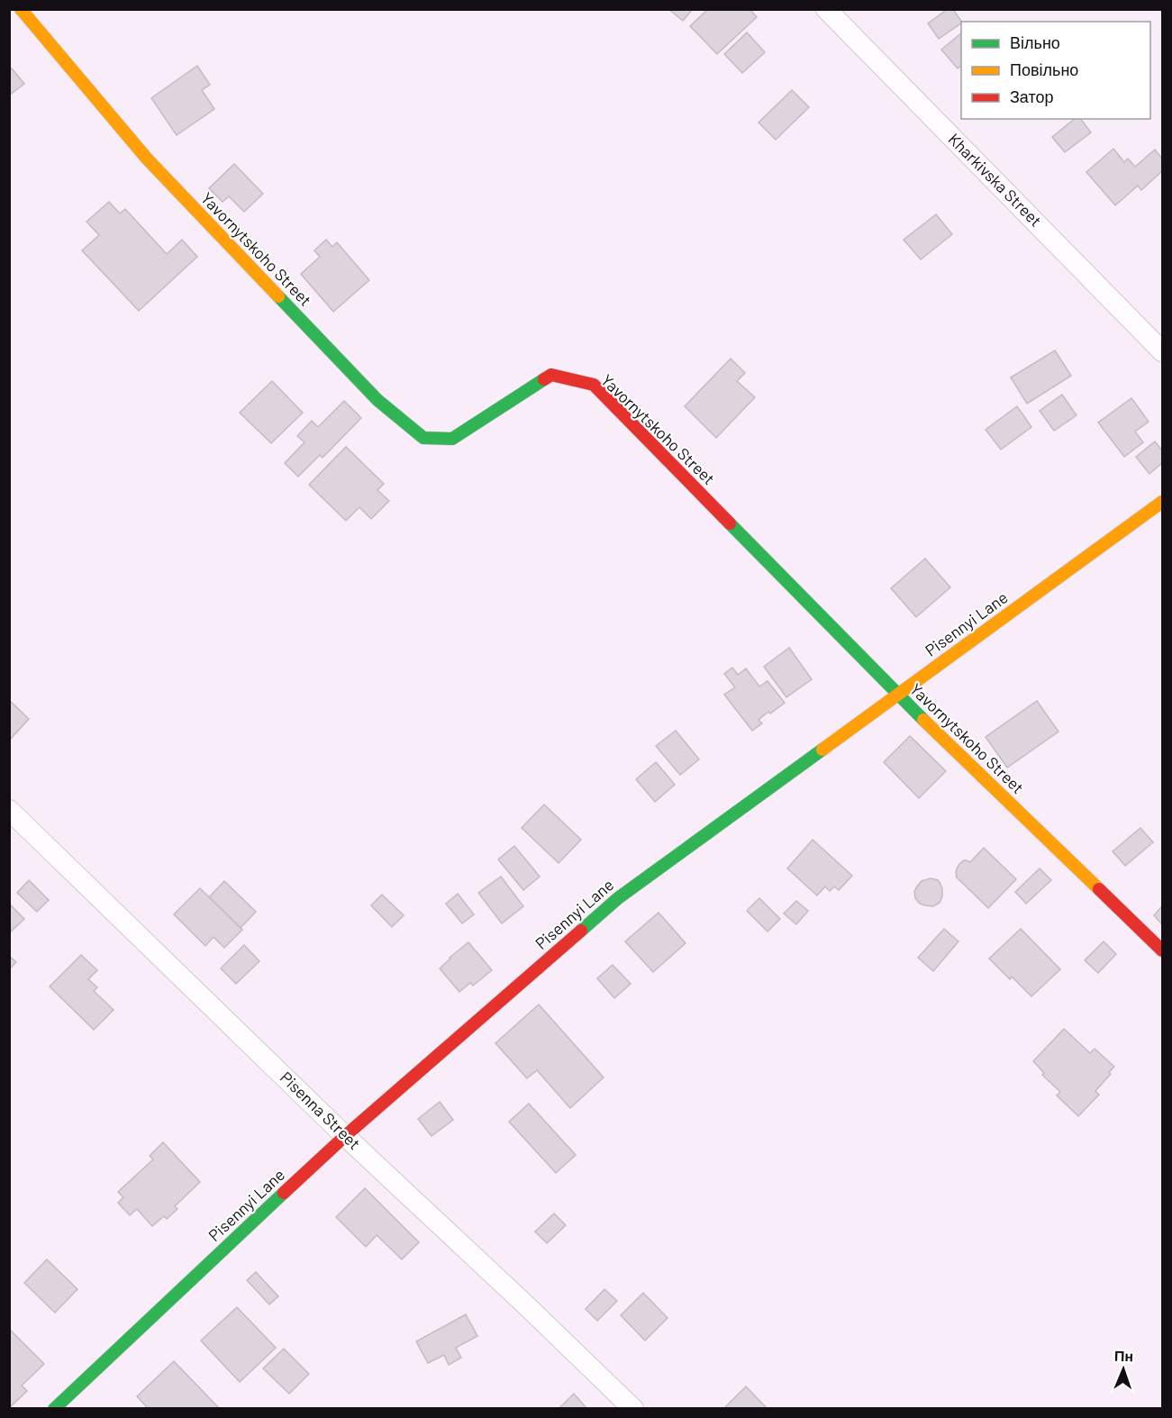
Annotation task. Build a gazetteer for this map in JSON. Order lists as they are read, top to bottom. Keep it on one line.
{"streets":{"street":["Kharkivska Street","Yavornytskoho Street","Pisennyi Lane","Pisenna Street"]},"crossings":[["Yavornytskoho Street","Pisennyi Lane"],["Pisennyi Lane","Pisenna Street"]],"legend":["Вільно","Повільно","Затор"],"north":"top"}
